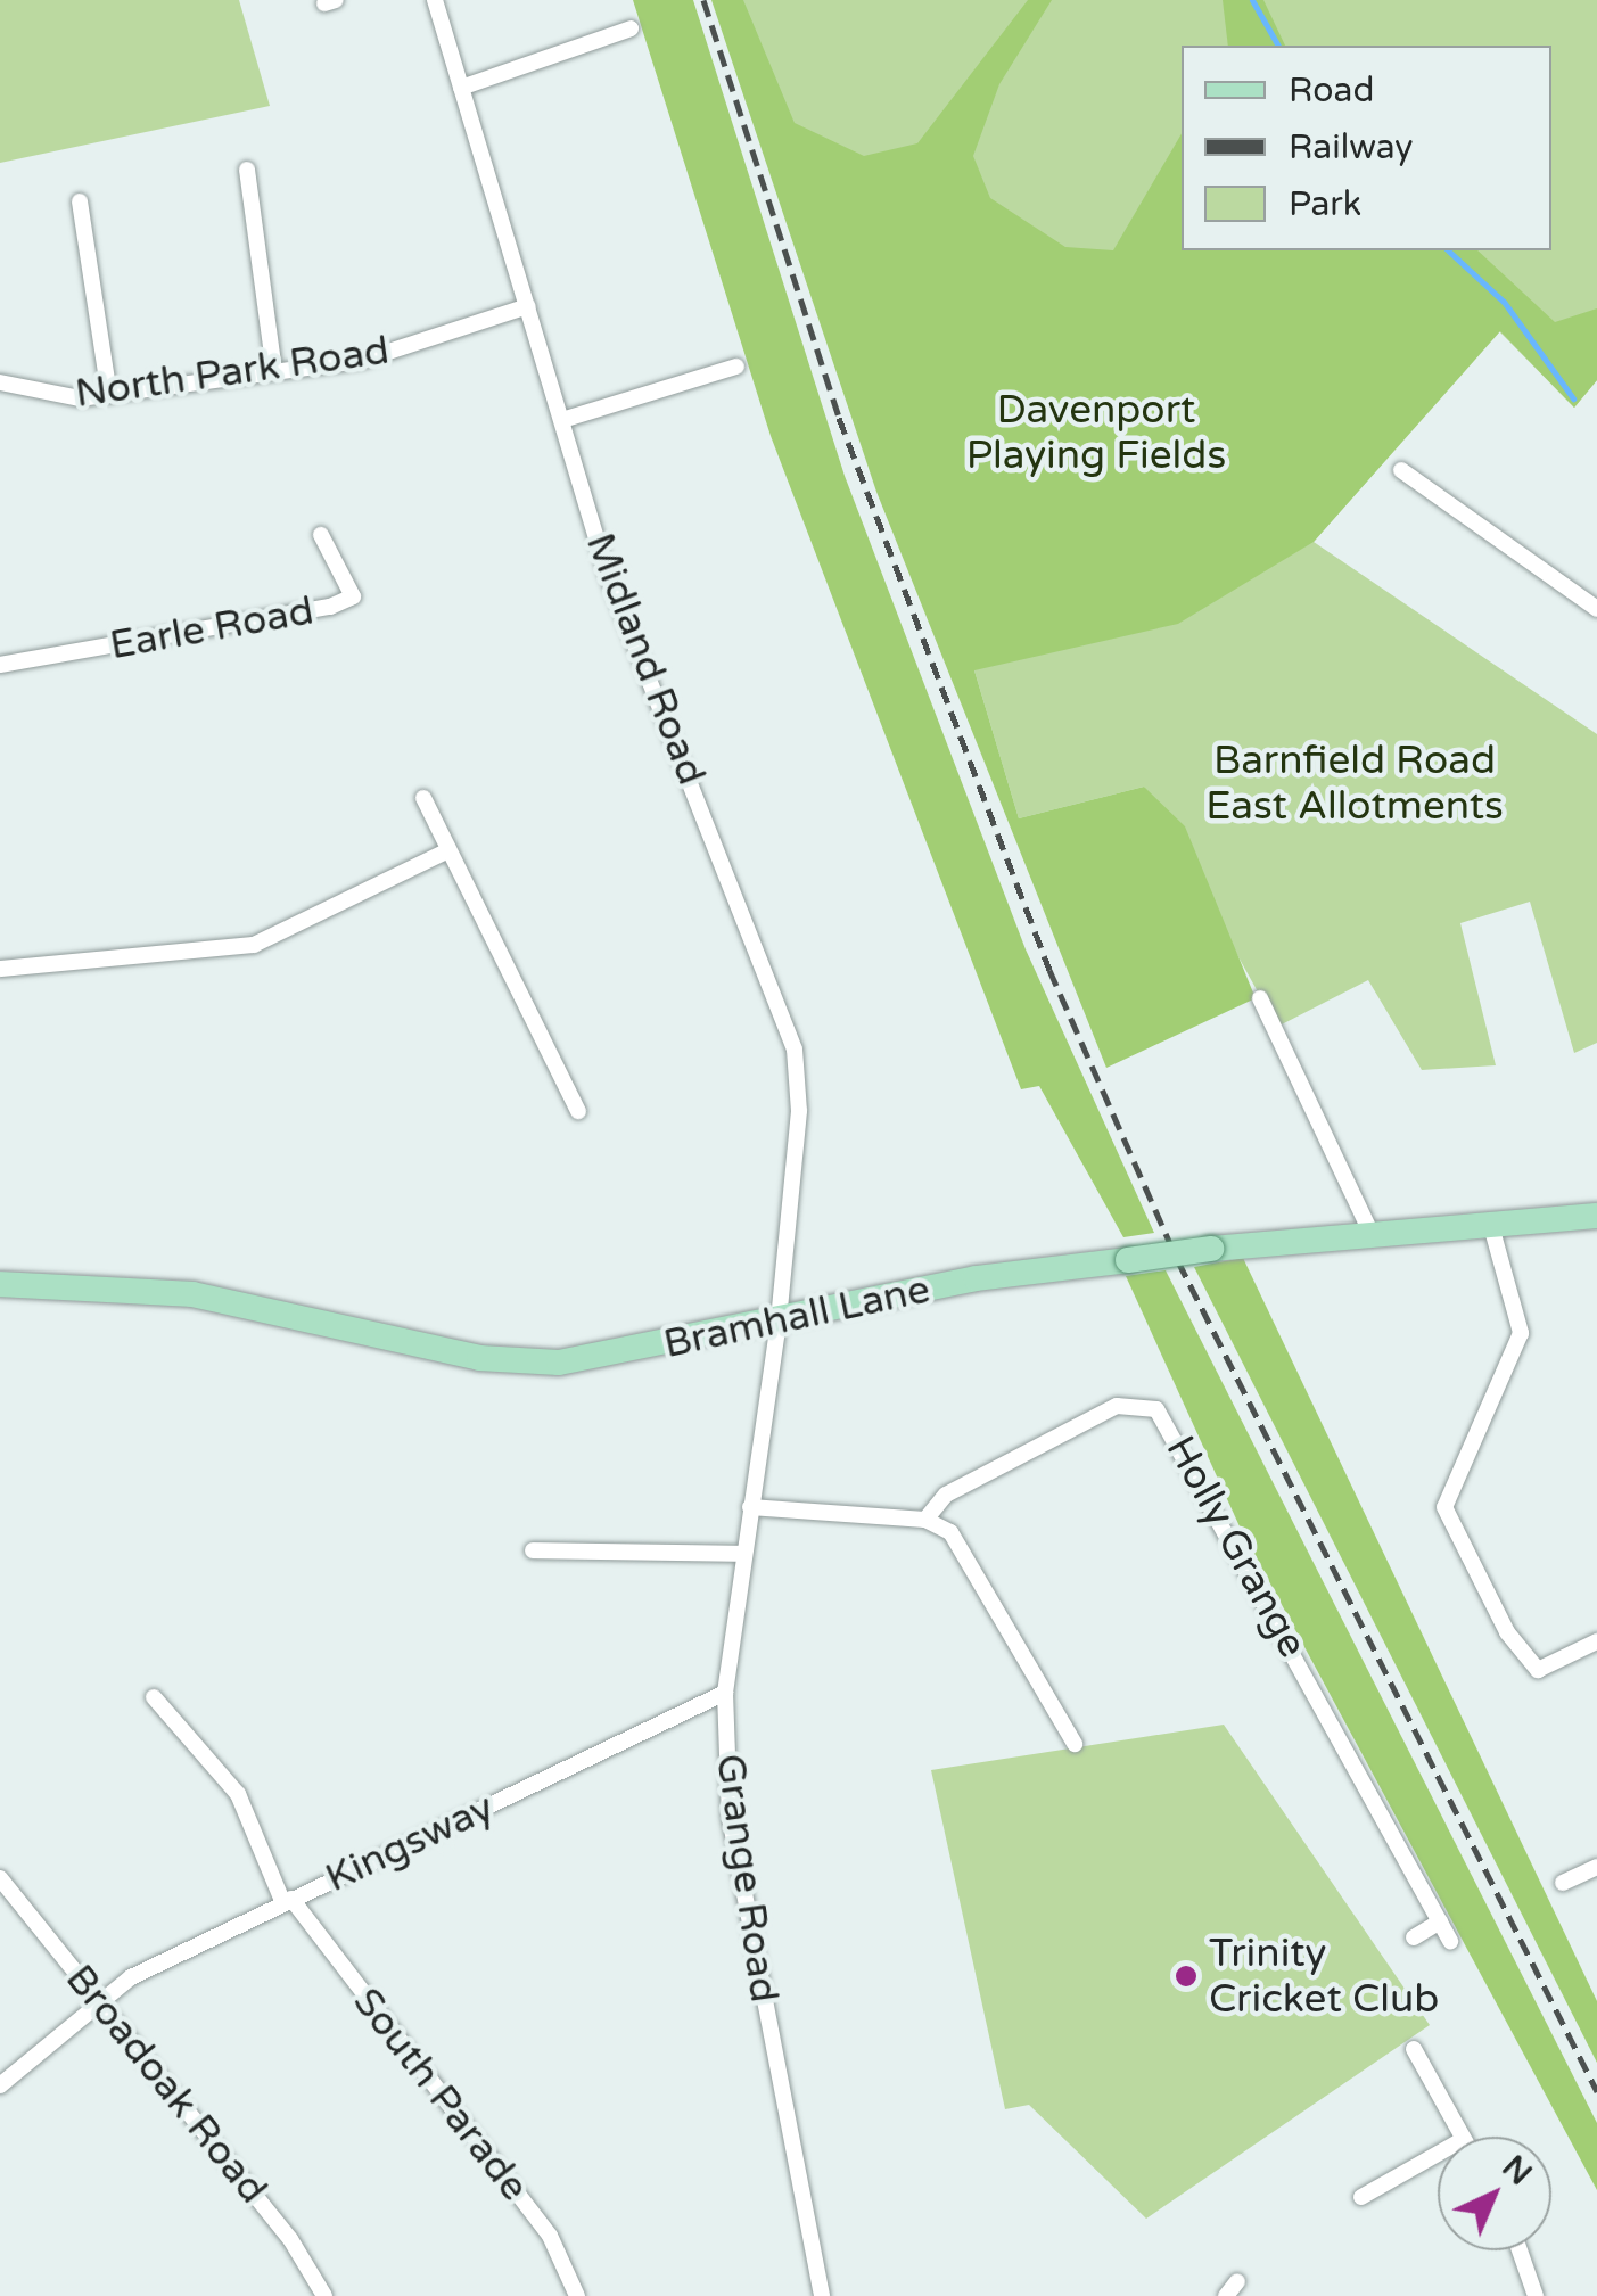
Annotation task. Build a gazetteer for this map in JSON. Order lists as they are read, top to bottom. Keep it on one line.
{"streets":{"main road":["Bramhall Lane"],"street":["North Park Road","Earle Road","Midland Road","Holly Grange","Kingsway","Grange Road","Broadoak Road","South Parade"]},"crossings":[["North Park Road","Midland Road"],["Midland Road","Bramhall Lane"],["Midland Road","Grange Road"],["Bramhall Lane","Grange Road"],["Kingsway","Grange Road"],["Kingsway","Broadoak Road"],["Kingsway","South Parade"]],"parks":["Davenport Playing Fields","Barnfield Road East Allotments"],"places":["Trinity Cricket Club"],"legend":["Road","Railway","Park"],"north":"top right"}
